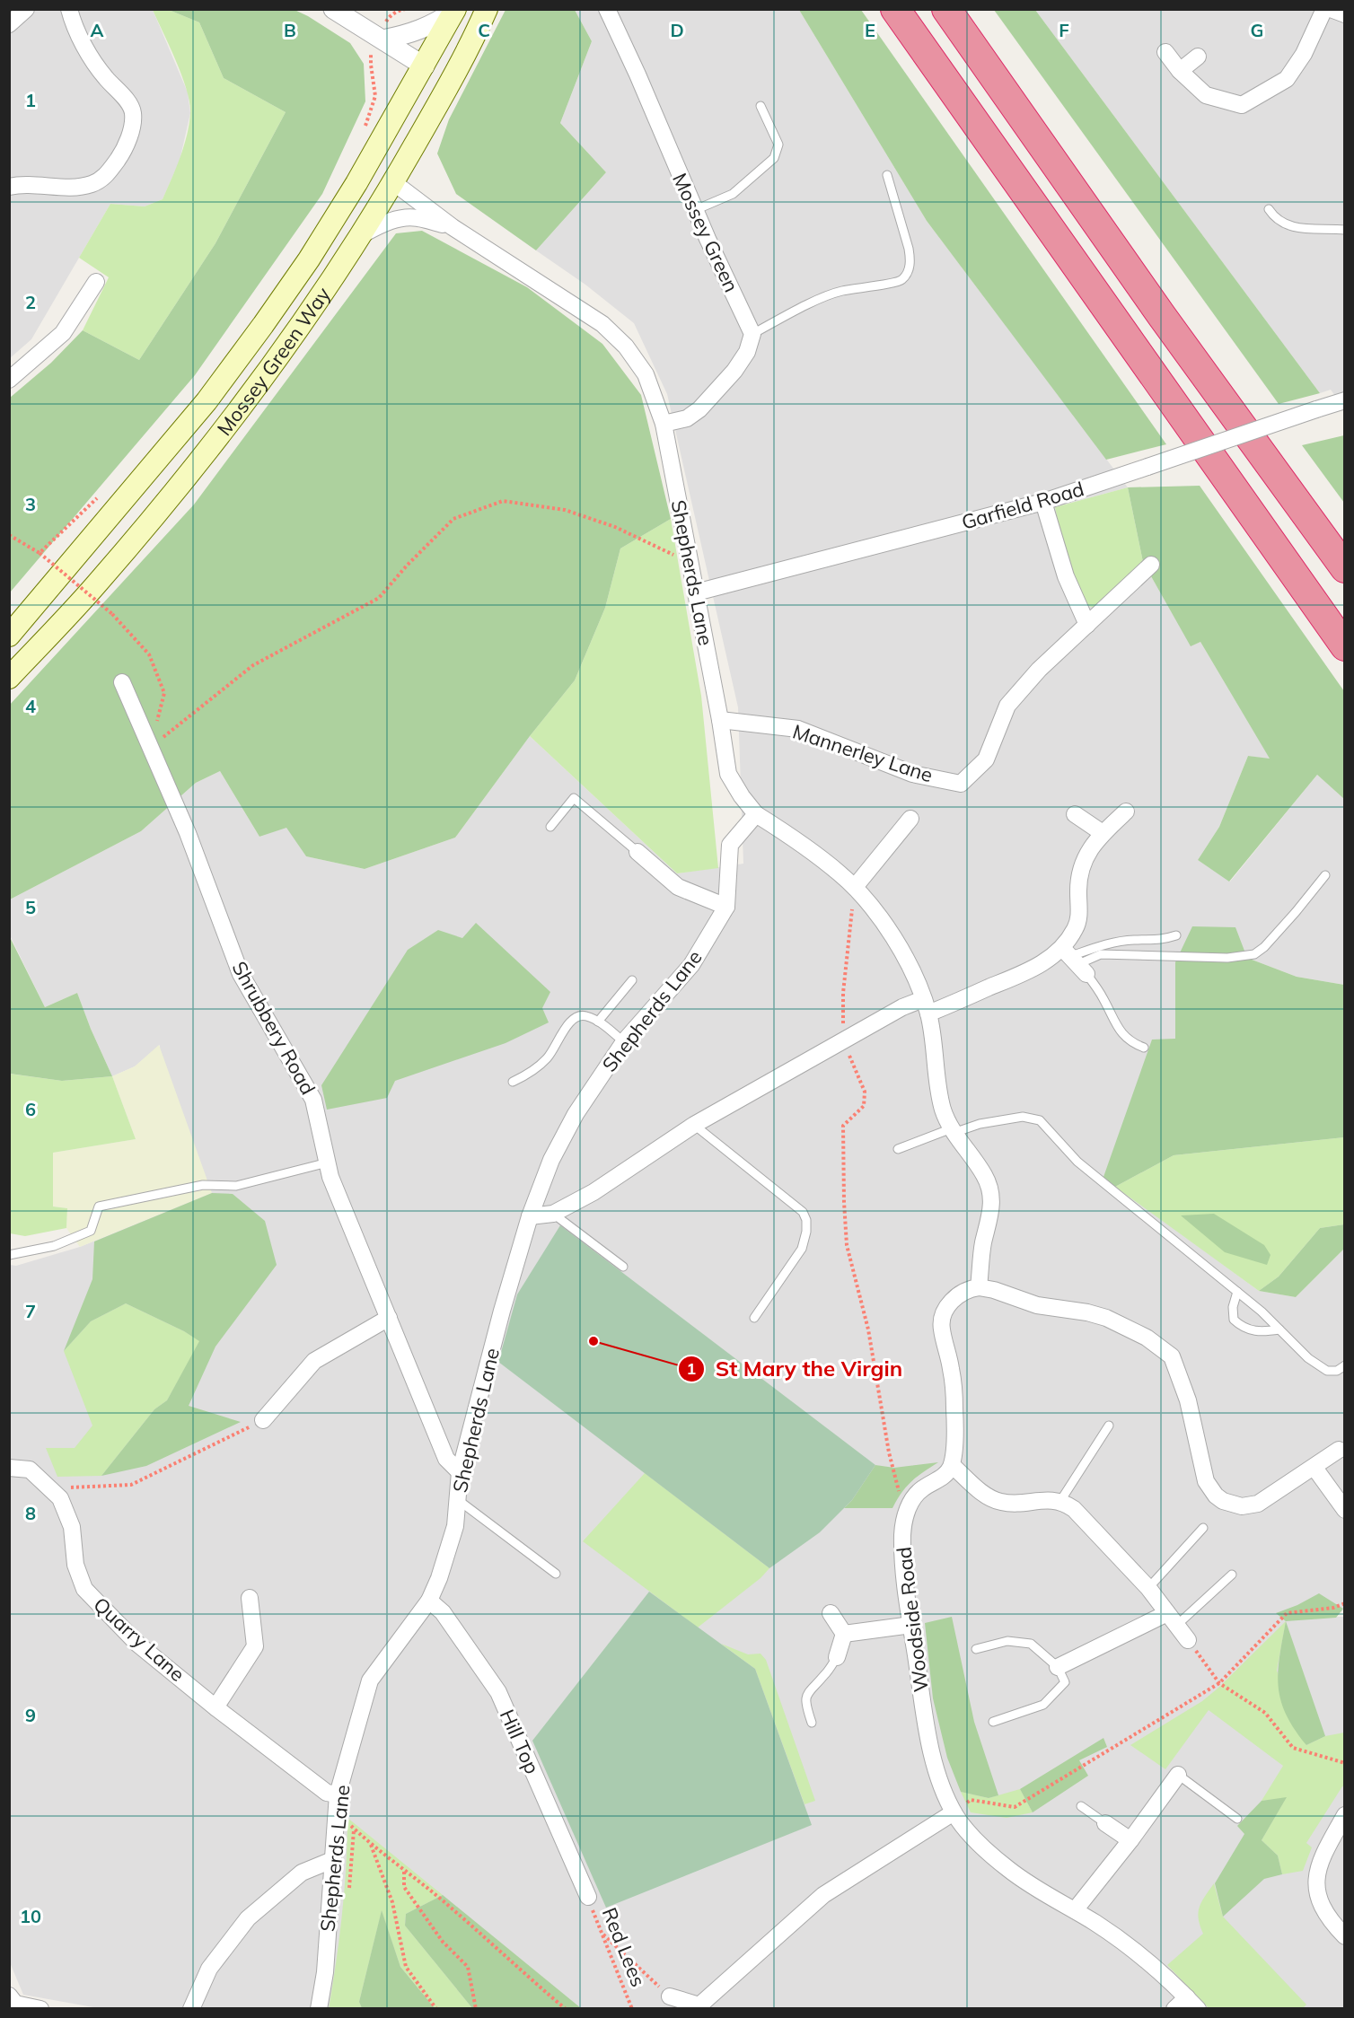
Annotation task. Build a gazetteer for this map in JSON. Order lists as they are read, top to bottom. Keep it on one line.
{"streets":{"main road":["Mossey Green Way"],"street":["Mossey Green","Garfield Road","Shepherds Lane","Mannerley Lane","Shrubbery Road","Woodside Road","Quarry Lane","Hill Top"],"path":["Red Lees"]},"crossings":[["Mossey Green Way","Shepherds Lane"],["Garfield Road","Shepherds Lane"],["Shepherds Lane","Mannerley Lane"],["Shepherds Lane","Shrubbery Road"],["Shepherds Lane","Quarry Lane"],["Shepherds Lane","Hill Top"],["Hill Top","Red Lees"]],"places":["St Mary the Virgin"],"grid":{"columns":["A","B","C","D","E","F","G"],"rows":["1","2","3","4","5","6","7","8","9","10"]}}
